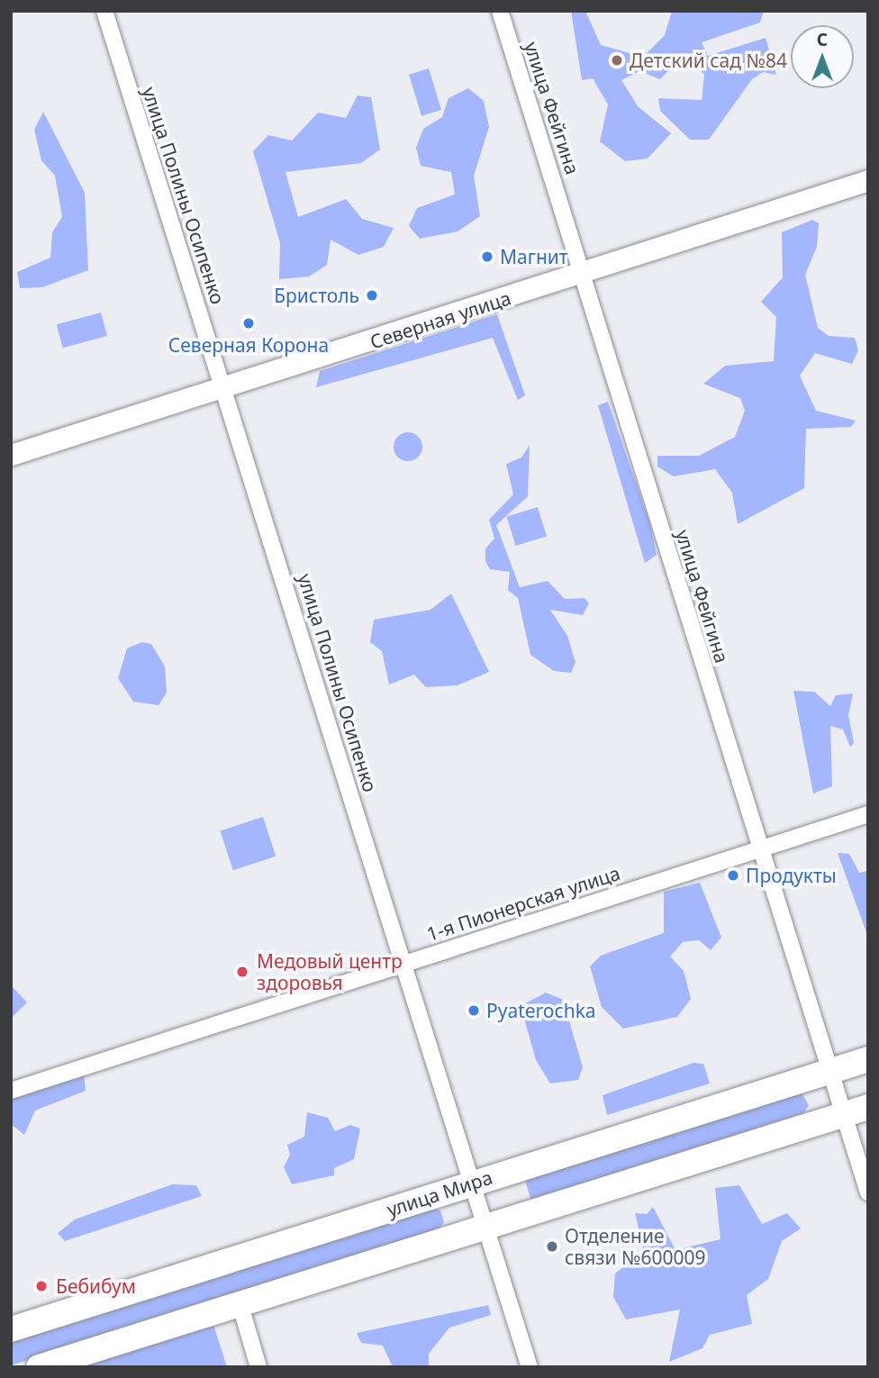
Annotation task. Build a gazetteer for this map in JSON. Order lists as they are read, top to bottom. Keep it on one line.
{"streets":{"main road":["улица Мира"],"street":["улица Фейгина","улица Полины Осипенко","Северная улица","1-я Пионерская улица"]},"crossings":[["улица Фейгина","Северная улица"],["улица Фейгина","1-я Пионерская улица"],["улица Фейгина","улица Мира"],["улица Полины Осипенко","Северная улица"],["улица Полины Осипенко","1-я Пионерская улица"],["улица Полины Осипенко","улица Мира"]],"places":["Детский сад №84","Магнит","Бристоль","Северная Корона","Продукты","Медовый центр здоровья","Pyaterochka","Отделение связи №600009","Бебибум"],"north":"top"}
